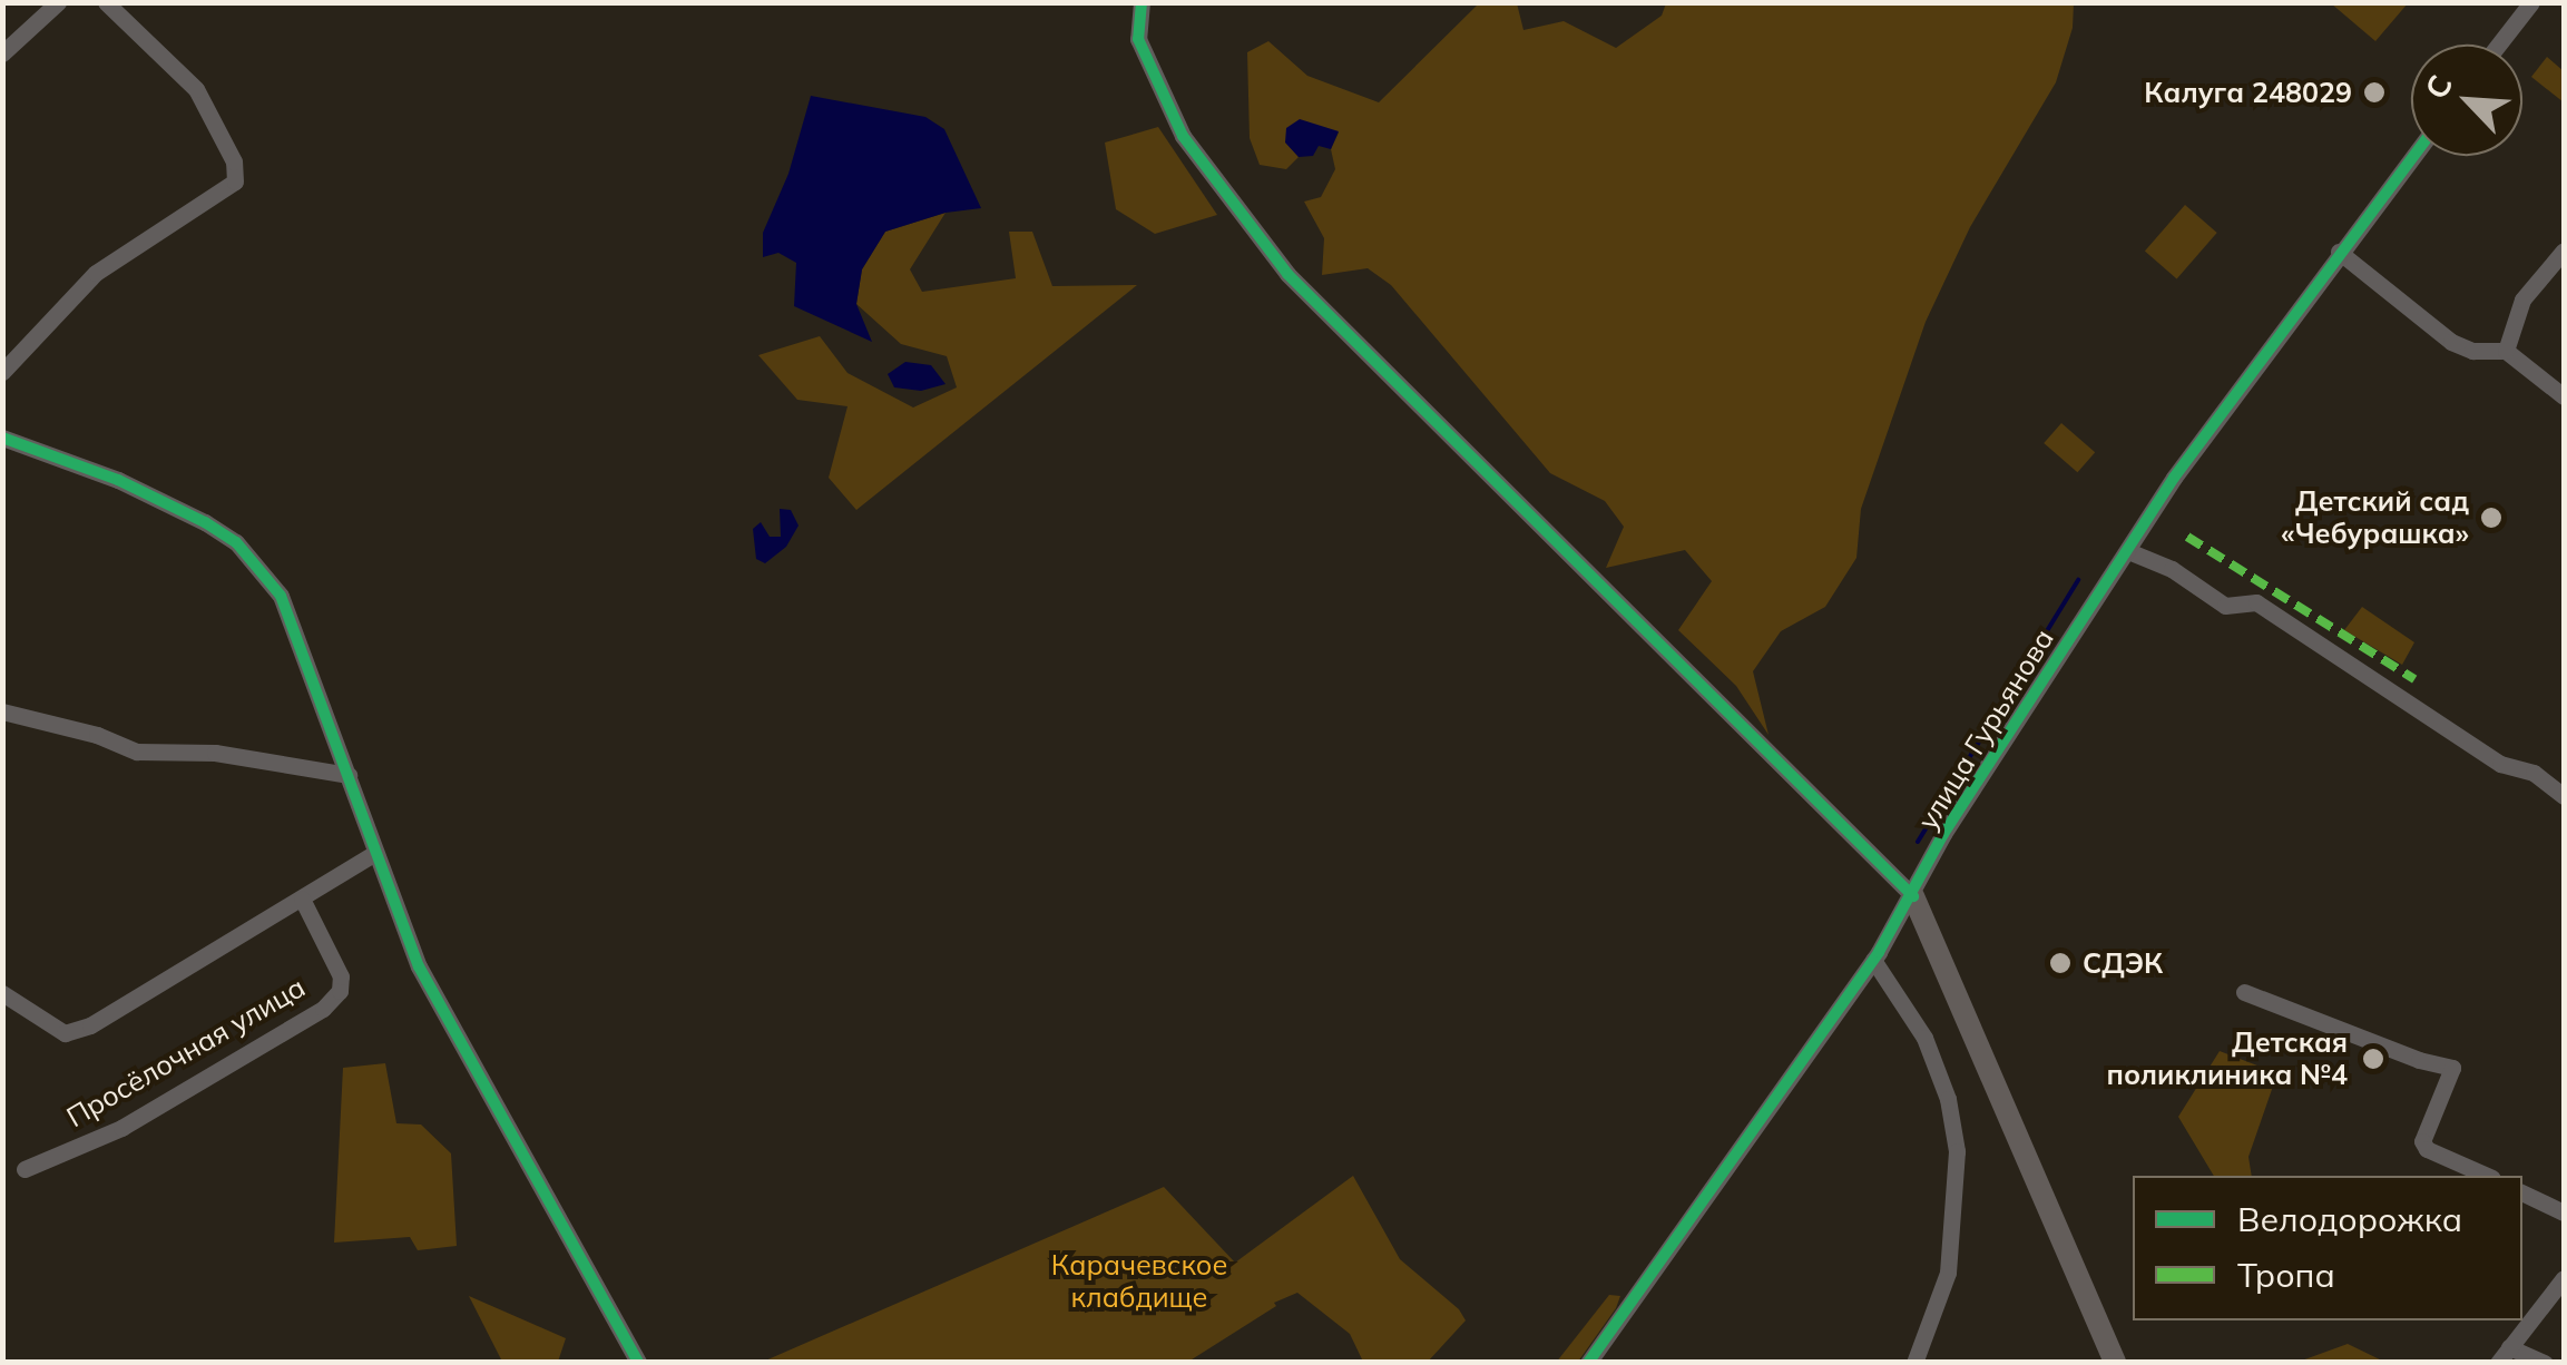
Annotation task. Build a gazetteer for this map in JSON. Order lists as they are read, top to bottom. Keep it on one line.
{"streets":{"street":["улица Гурьянова","Просёлочная улица"]},"parks":["Карачевское клабдище"],"places":["Калуга 248029","Детский сад «Чебурашка»","СДЭК","Детская поликлиника №4"],"legend":["Велодорожка","Тропа"],"north":"top left"}
